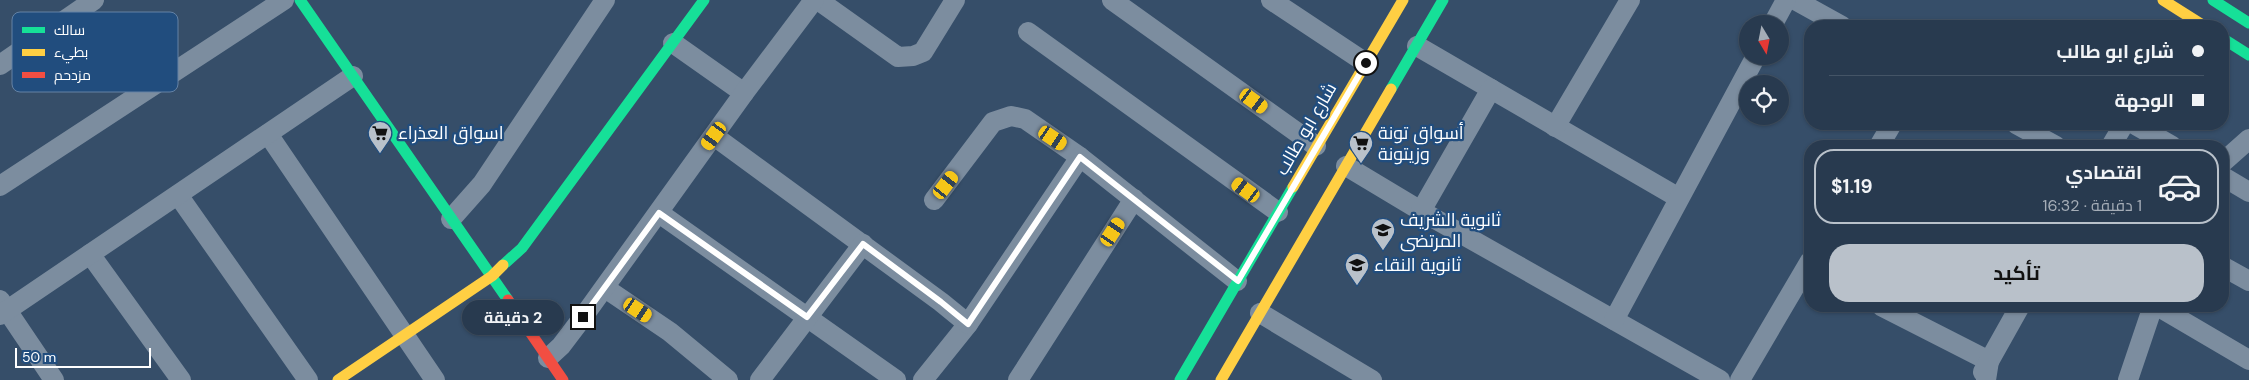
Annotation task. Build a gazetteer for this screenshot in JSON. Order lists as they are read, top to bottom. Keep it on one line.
{"streets":{"street":["شارع ابو طالب"]},"places":{"supermarket":["اسواق العذراء","أسواق تونة وزيتونة"],"school or university":["ثانوية الشريف المرتضى","ثانوية النقاء"]},"legend":["سالك","بطيء","مزدحم"],"scale_bar":"50 m","north":"bottom","page":{"banner":["شارع ابو طالب","الوجهة"],"list":[{"name":"اقتصادي","note":"1 دقيقة · 16:32","value":"$1.19"}],"buttons":"تأكيد","bubble":"2 دقيقة","scale":"50 m"}}
